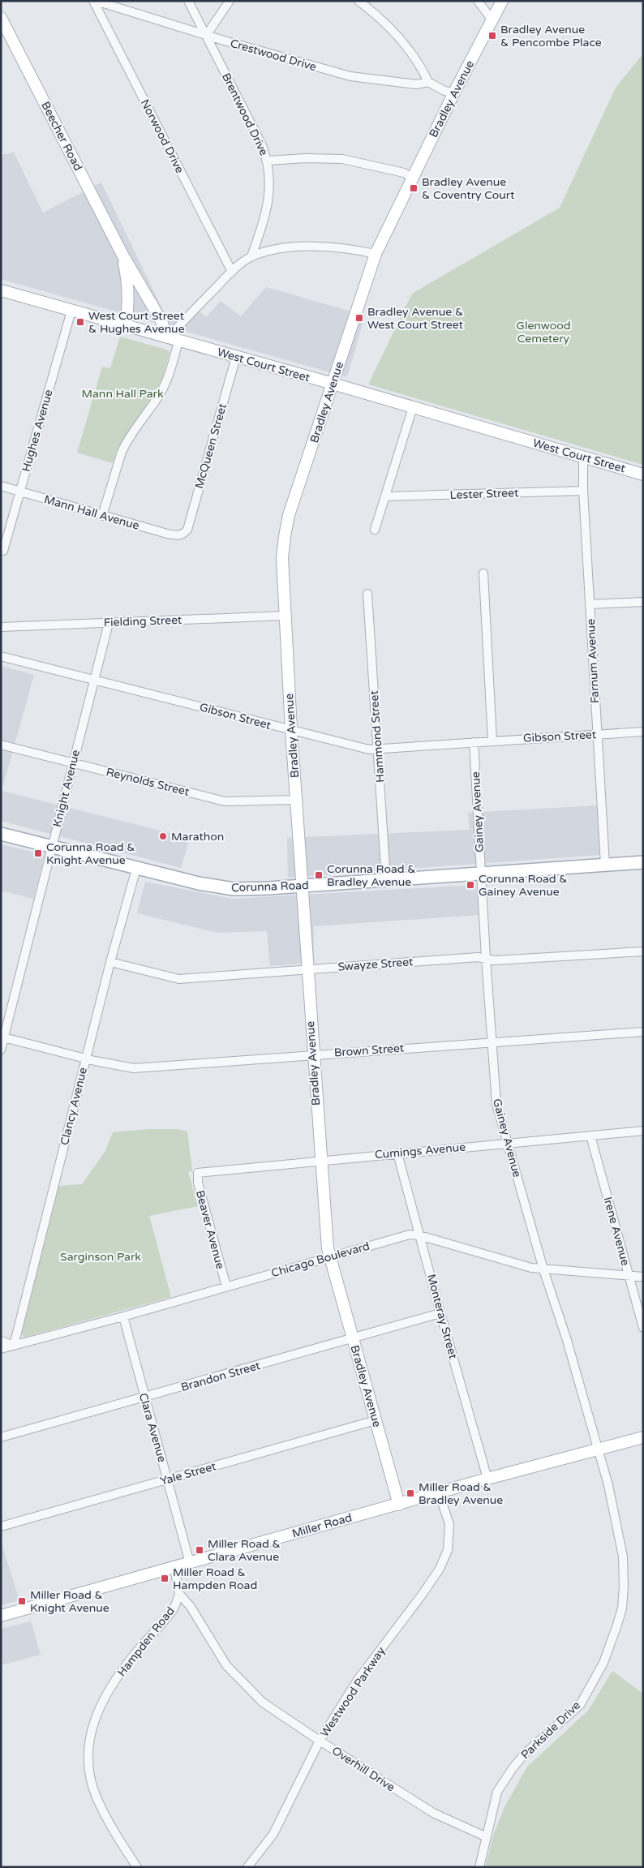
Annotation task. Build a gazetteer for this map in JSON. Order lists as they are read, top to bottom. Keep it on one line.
{"streets":{"main road":["Corunna Road"],"street":["Crestwood Drive","Bradley Avenue","Brentwood Drive","Beecher Road","Norwood Drive","West Court Street","Hughes Avenue","McQueen Street","Lester Street","Mann Hall Avenue","Fielding Street","Farnum Avenue","Gibson Street","Hammond Street","Reynolds Street","Knight Avenue","Gainey Avenue","Swayze Street","Brown Street","Clancy Avenue","Cumings Avenue","Beaver Avenue","Irene Avenue","Chicago Boulevard","Monteray Street","Brandon Street","Clara Avenue","Yale Street","Miller Road","Hampden Road","Westwood Parkway","Parkside Drive","Overhill Drive"]},"crossings":[["Crestwood Drive","Brentwood Drive"],["Crestwood Drive","Norwood Drive"],["Bradley Avenue","West Court Street"],["Bradley Avenue","Fielding Street"],["Bradley Avenue","Gibson Street"],["Bradley Avenue","Reynolds Street"],["Bradley Avenue","Corunna Road"],["Bradley Avenue","Swayze Street"],["Bradley Avenue","Brown Street"],["Bradley Avenue","Cumings Avenue"],["Bradley Avenue","Chicago Boulevard"],["Bradley Avenue","Brandon Street"],["Bradley Avenue","Yale Street"],["Bradley Avenue","Miller Road"],["Beecher Road","West Court Street"],["West Court Street","Hughes Avenue"],["West Court Street","McQueen Street"],["West Court Street","Farnum Avenue"],["Hughes Avenue","Mann Hall Avenue"],["McQueen Street","Mann Hall Avenue"],["Lester Street","Farnum Avenue"],["Fielding Street","Knight Avenue"],["Farnum Avenue","Gibson Street"],["Farnum Avenue","Corunna Road"],["Gibson Street","Hammond Street"],["Gibson Street","Knight Avenue"],["Gibson Street","Gainey Avenue"],["Hammond Street","Corunna Road"],["Reynolds Street","Knight Avenue"],["Knight Avenue","Corunna Road"],["Knight Avenue","Brown Street"],["Gainey Avenue","Corunna Road"],["Gainey Avenue","Swayze Street"],["Gainey Avenue","Brown Street"],["Gainey Avenue","Cumings Avenue"],["Gainey Avenue","Chicago Boulevard"],["Gainey Avenue","Miller Road"],["Gainey Avenue","Parkside Drive"],["Corunna Road","Clancy Avenue"],["Swayze Street","Clancy Avenue"],["Brown Street","Clancy Avenue"],["Clancy Avenue","Chicago Boulevard"],["Cumings Avenue","Beaver Avenue"],["Cumings Avenue","Irene Avenue"],["Cumings Avenue","Monteray Street"],["Beaver Avenue","Chicago Boulevard"],["Irene Avenue","Chicago Boulevard"],["Chicago Boulevard","Monteray Street"],["Chicago Boulevard","Clara Avenue"],["Monteray Street","Brandon Street"],["Monteray Street","Miller Road"],["Brandon Street","Clara Avenue"],["Clara Avenue","Yale Street"],["Clara Avenue","Miller Road"],["Miller Road","Westwood Parkway"],["Miller Road","Parkside Drive"],["Miller Road","Overhill Drive"],["Hampden Road","Overhill Drive"],["Westwood Parkway","Overhill Drive"],["Parkside Drive","Overhill Drive"]],"parks":["Glenwood Cemetery","Mann Hall Park","Sarginson Park"],"places":{"transit":["Bradley Avenue & Pencombe Place","Bradley Avenue & Coventry Court","Bradley Avenue & West Court Street","West Court Street & Hughes Avenue","Corunna Road & Knight Avenue","Corunna Road & Bradley Avenue","Corunna Road & Gainey Avenue","Miller Road & Bradley Avenue","Miller Road & Clara Avenue","Miller Road & Hampden Road","Miller Road & Knight Avenue"],"other":["Marathon"]}}
